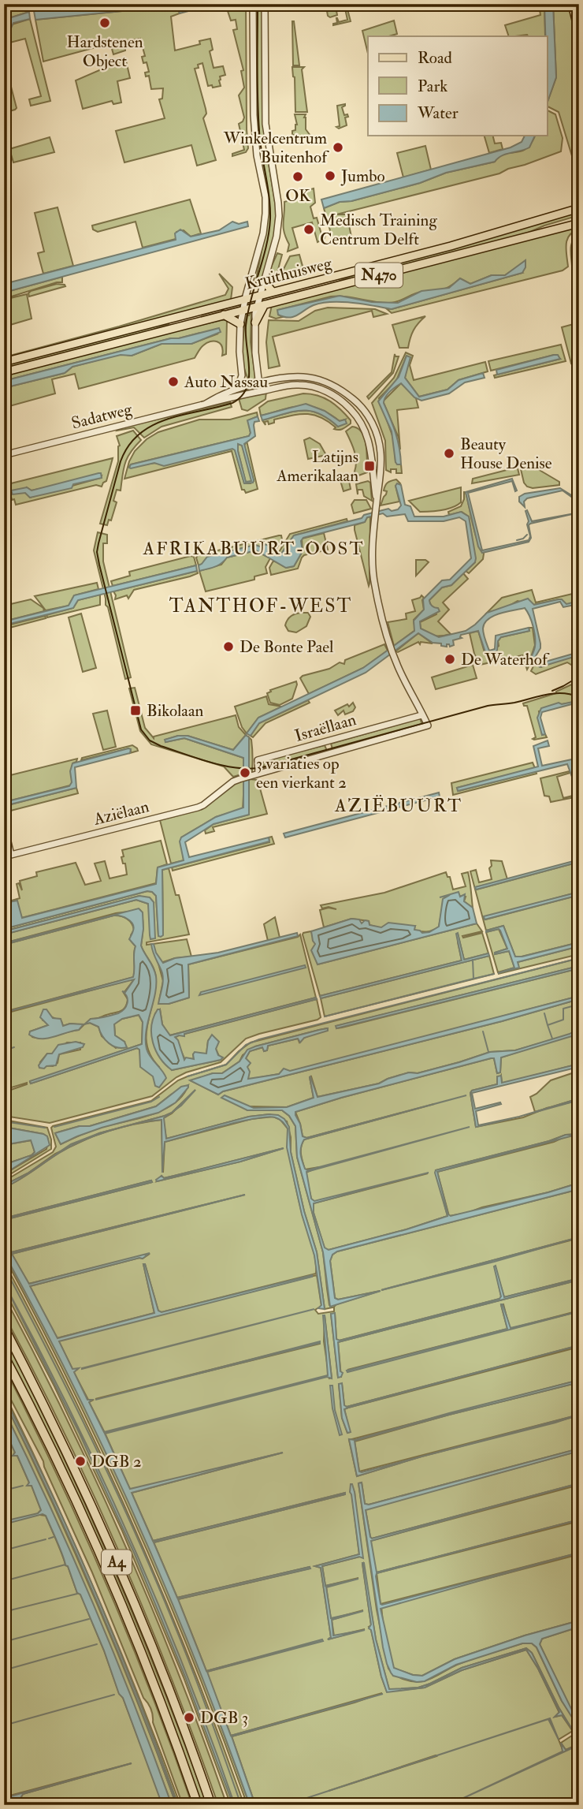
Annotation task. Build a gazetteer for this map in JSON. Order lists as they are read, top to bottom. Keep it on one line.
{"streets":{"highway":["A4"],"main road":["Kruithuisweg","N470"],"street":["Sadatweg","Israëllaan","Aziëlaan"]},"crossings":[["Israëllaan","Aziëlaan"]],"districts":["AFRIKABUURT-OOST","TANTHOF-WEST","AZIËBUURT"],"places":{"other":["Hardstenen Object","Winkelcentrum Buitenhof","Jumbo","OK","Medisch Training Centrum Delft","Auto Nassau","Beauty House Denise","De Bonte Pael","De Waterhof","3 variaties op een vierkant 2","DGB 2","DGB 3"],"transit":["Latijns Amerikalaan","Bikolaan"]},"legend":["Road","Park","Water"]}
